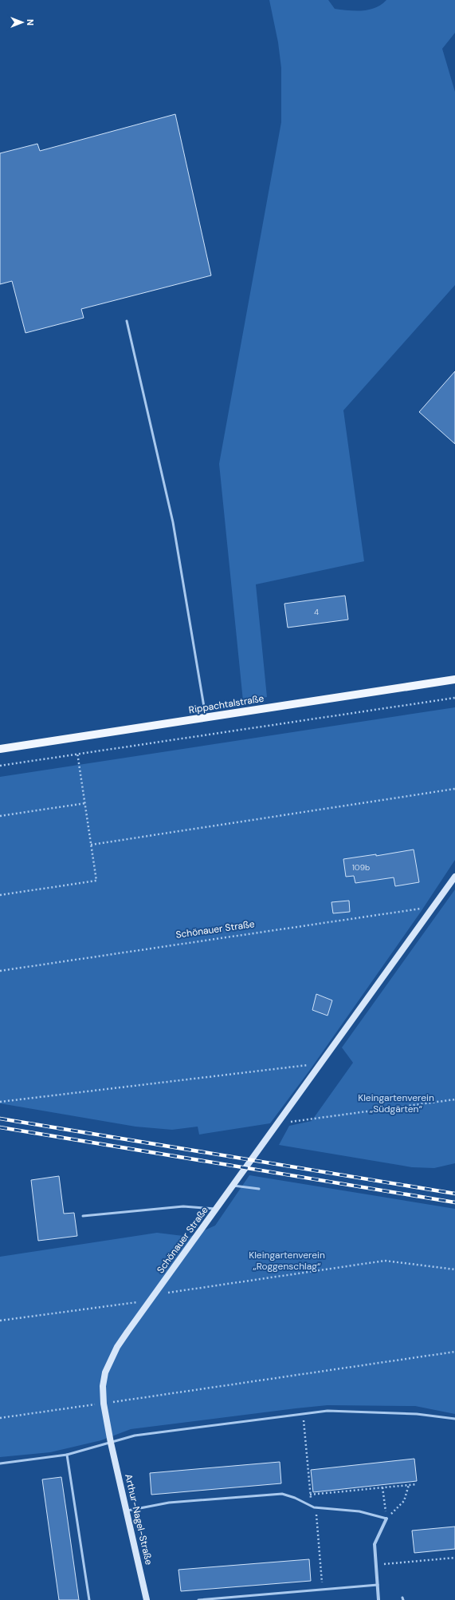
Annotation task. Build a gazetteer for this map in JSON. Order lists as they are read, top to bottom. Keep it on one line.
{"streets":{"main road":["Rippachtalstraße"],"street":["Schönauer Straße","Arthur-Nagel-Straße"]},"crossings":[["Schönauer Straße","Arthur-Nagel-Straße"]],"parks":["Kleingartenverein „Südgärten“","Kleingartenverein „Roggenschlag“"],"house_numbers":["4","109b"],"north":"right"}
